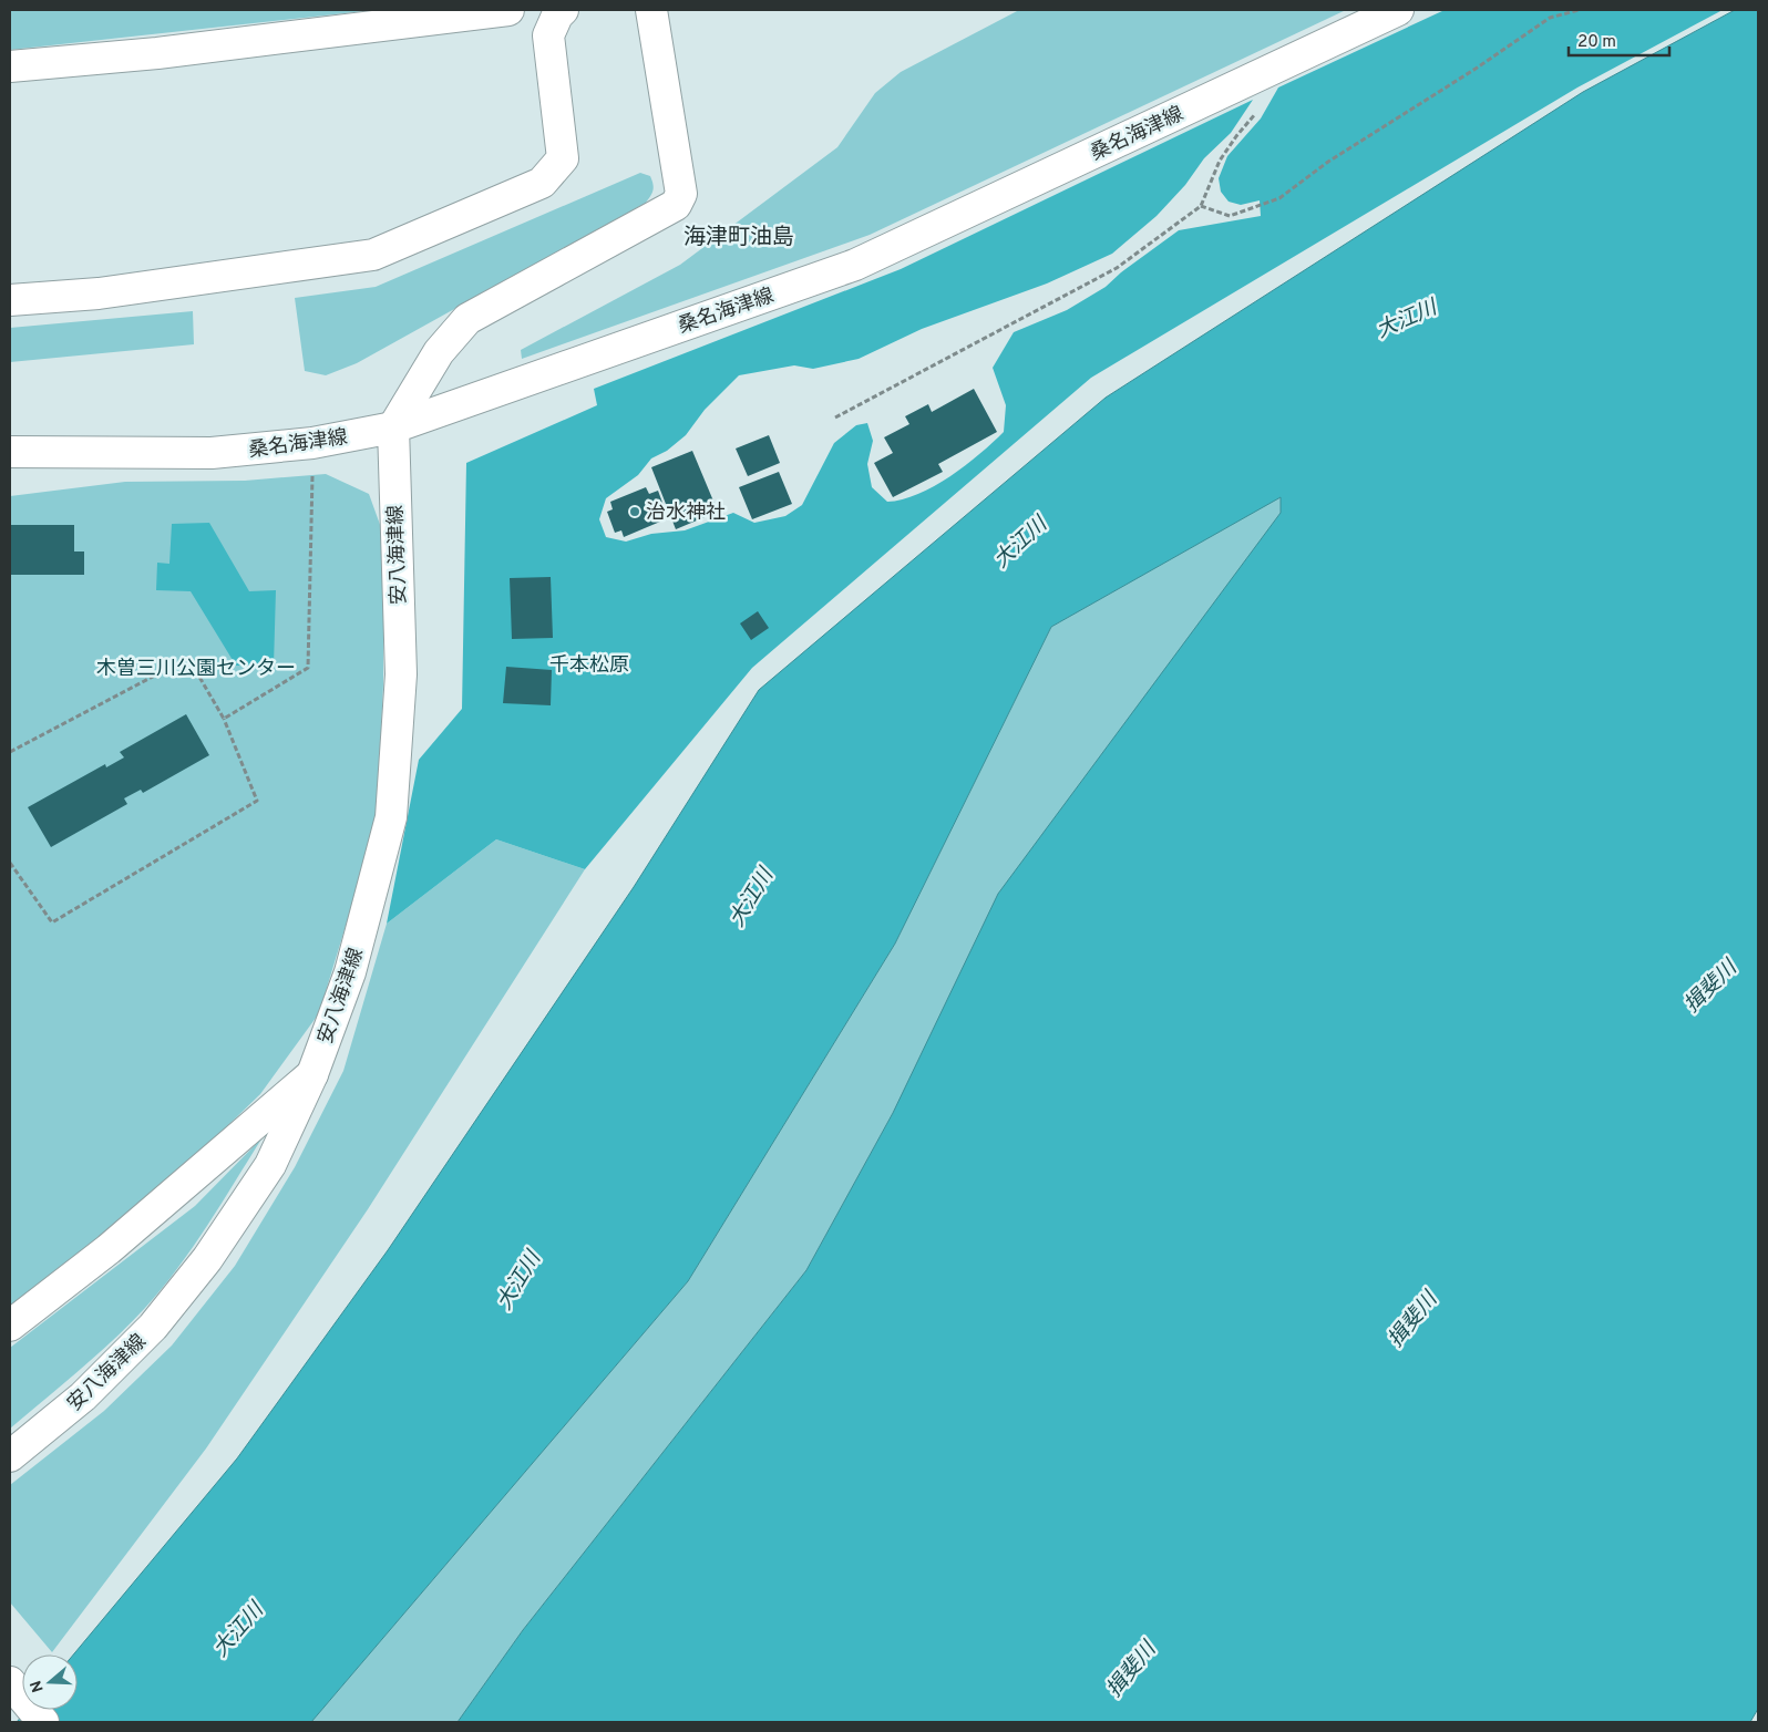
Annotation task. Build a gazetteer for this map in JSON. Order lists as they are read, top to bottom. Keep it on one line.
{"streets":{"main road":["桑名海津線","安八海津線"]},"crossings":[["桑名海津線","安八海津線"]],"districts":["海津町油島"],"water":["大江川","揖斐川"],"parks":["千本松原","木曽三川公園センター"],"places":["治水神社"],"scale_bar":"20 m","north":"left"}
